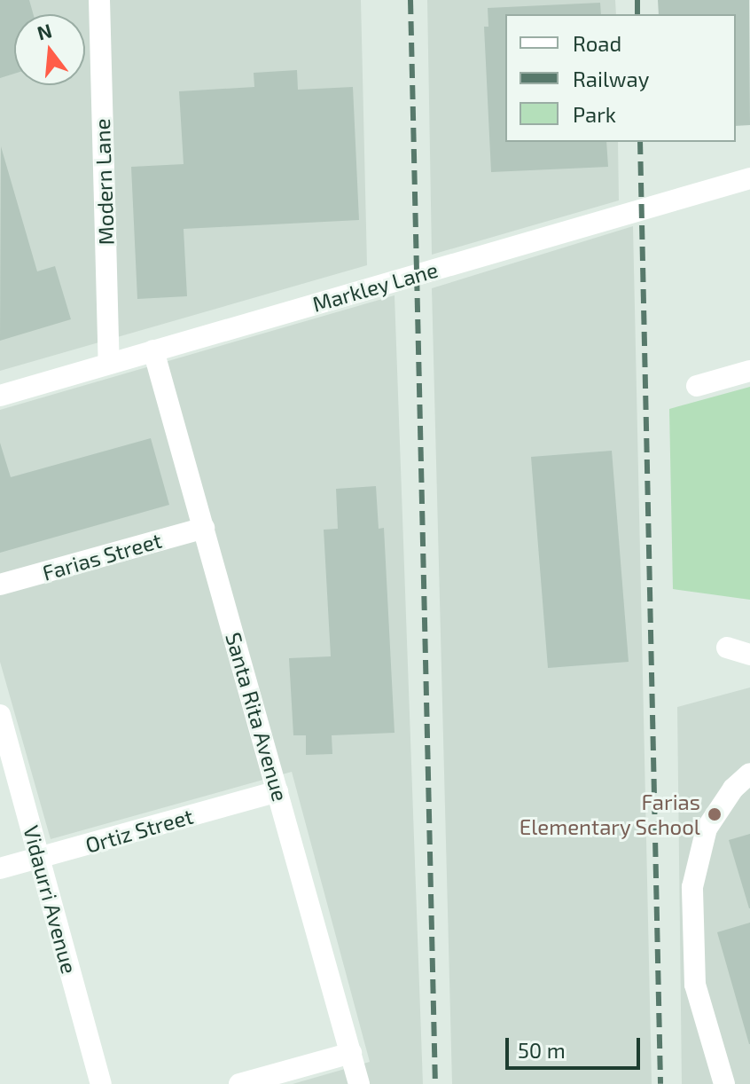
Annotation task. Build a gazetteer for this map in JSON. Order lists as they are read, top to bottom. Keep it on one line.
{"streets":{"street":["Modern Lane","Markley Lane","Farias Street","Santa Rita Avenue","Ortiz Street","Vidaurri Avenue"]},"crossings":[["Modern Lane","Markley Lane"],["Markley Lane","Santa Rita Avenue"],["Farias Street","Santa Rita Avenue"],["Santa Rita Avenue","Ortiz Street"],["Ortiz Street","Vidaurri Avenue"]],"places":["Farias Elementary School"],"legend":["Road","Railway","Park"],"scale_bar":"50 m","north":"top"}
